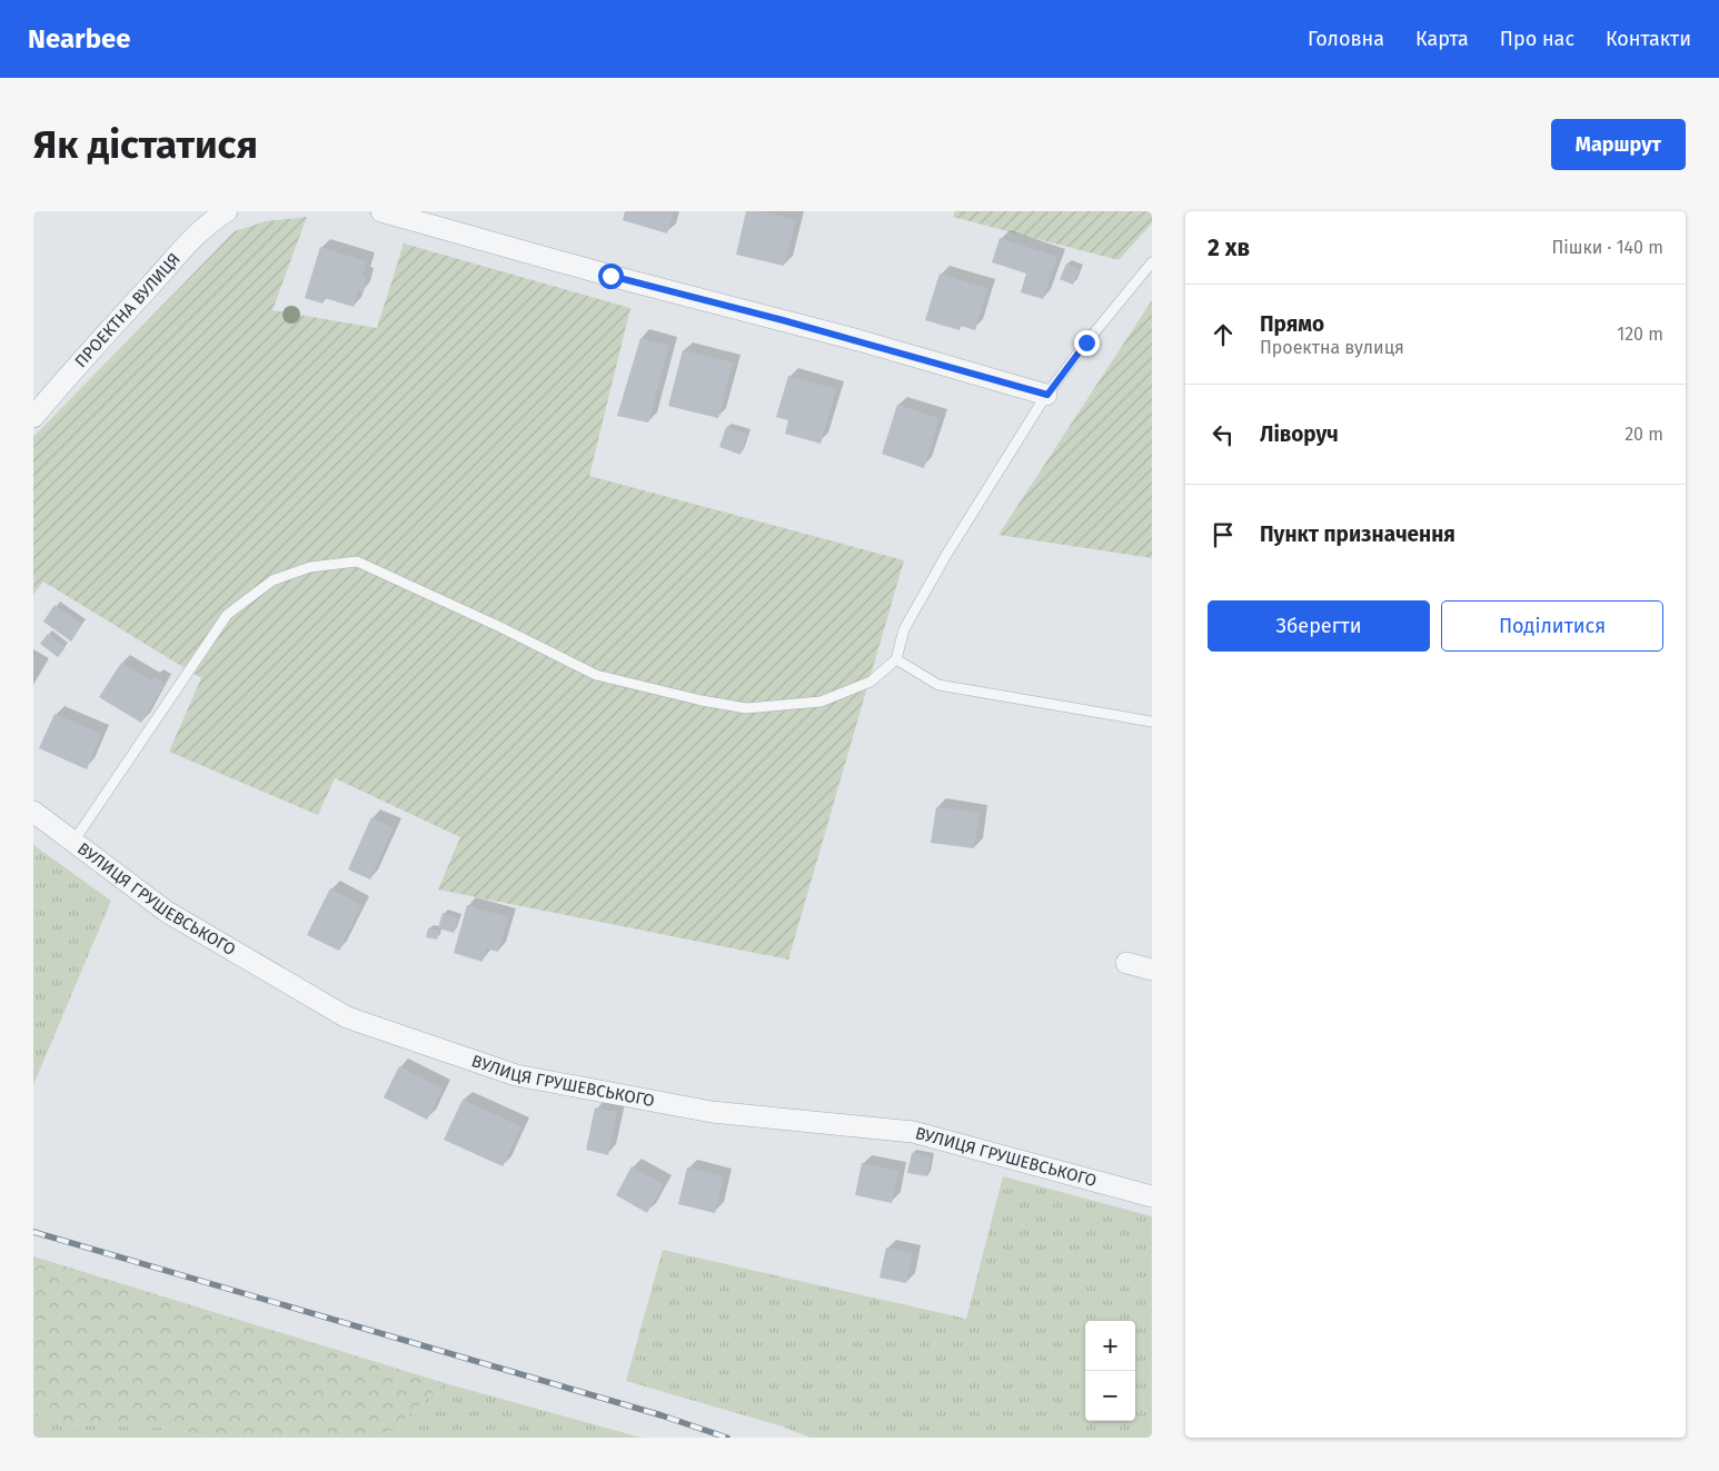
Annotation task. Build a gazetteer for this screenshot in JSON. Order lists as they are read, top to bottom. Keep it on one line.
{"streets":{"street":["ПРОЕКТНА ВУЛИЦЯ","ВУЛИЦЯ ГРУШЕВСЬКОГО"]},"page":{"header":"Nearbee","nav":["Головна","Карта","Про нас","Контакти"],"buttons":["Маршрут",["Зберегти","Поділитися"]],"title":"Як дістатися","heading":["2 хв","Пішки · 140 m"],"list":[["Прямо","Проектна вулиця","120 m"],["Ліворуч","20 m"],"Пункт призначення"],"map_buttons":["+","−"]}}
